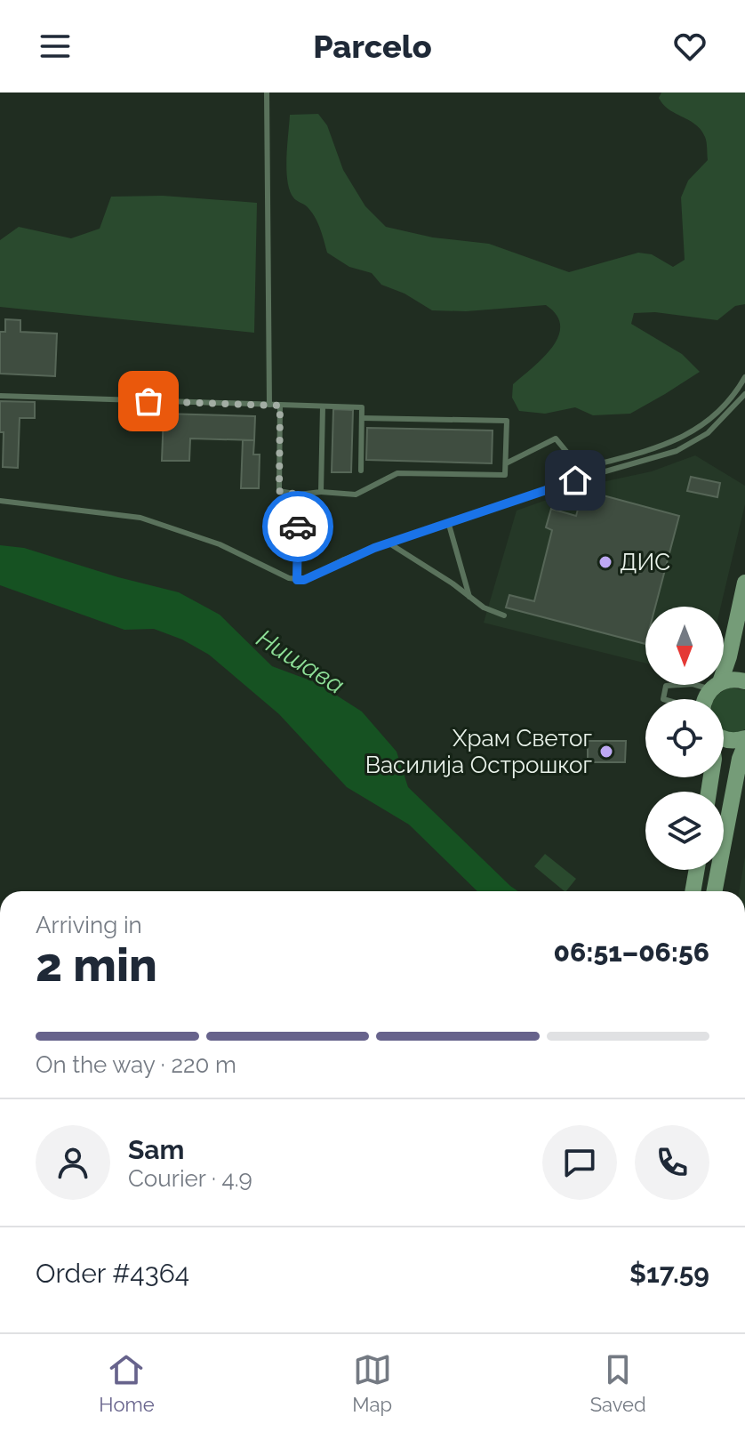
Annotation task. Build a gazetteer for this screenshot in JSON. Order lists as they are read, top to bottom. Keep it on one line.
{"water":["Нишава"],"places":["ДИС","Храм Светог Василија Острошког"],"north":"bottom","page":{"header":"Parcelo","heading":["2 min","Arriving in","06:51–06:56"],"panel":["Sam","Courier · 4.9","Order #4364","$17.59"],"bar":"On the way · 220 m","tabs":["Home","Map","Saved"]}}
